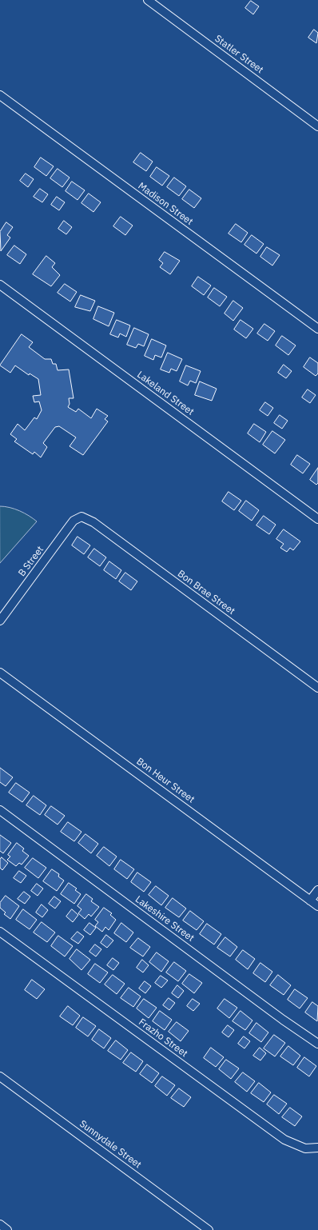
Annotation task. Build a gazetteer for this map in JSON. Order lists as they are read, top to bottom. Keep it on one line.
{"streets":{"street":["Statler Street","Madison Street","Lakeland Street","B Street","Bon Brae Street","Bon Heur Street","Lakeshire Street","Frazho Street","Sunnydale Street"]},"crossings":[["B Street","Bon Brae Street"]]}
